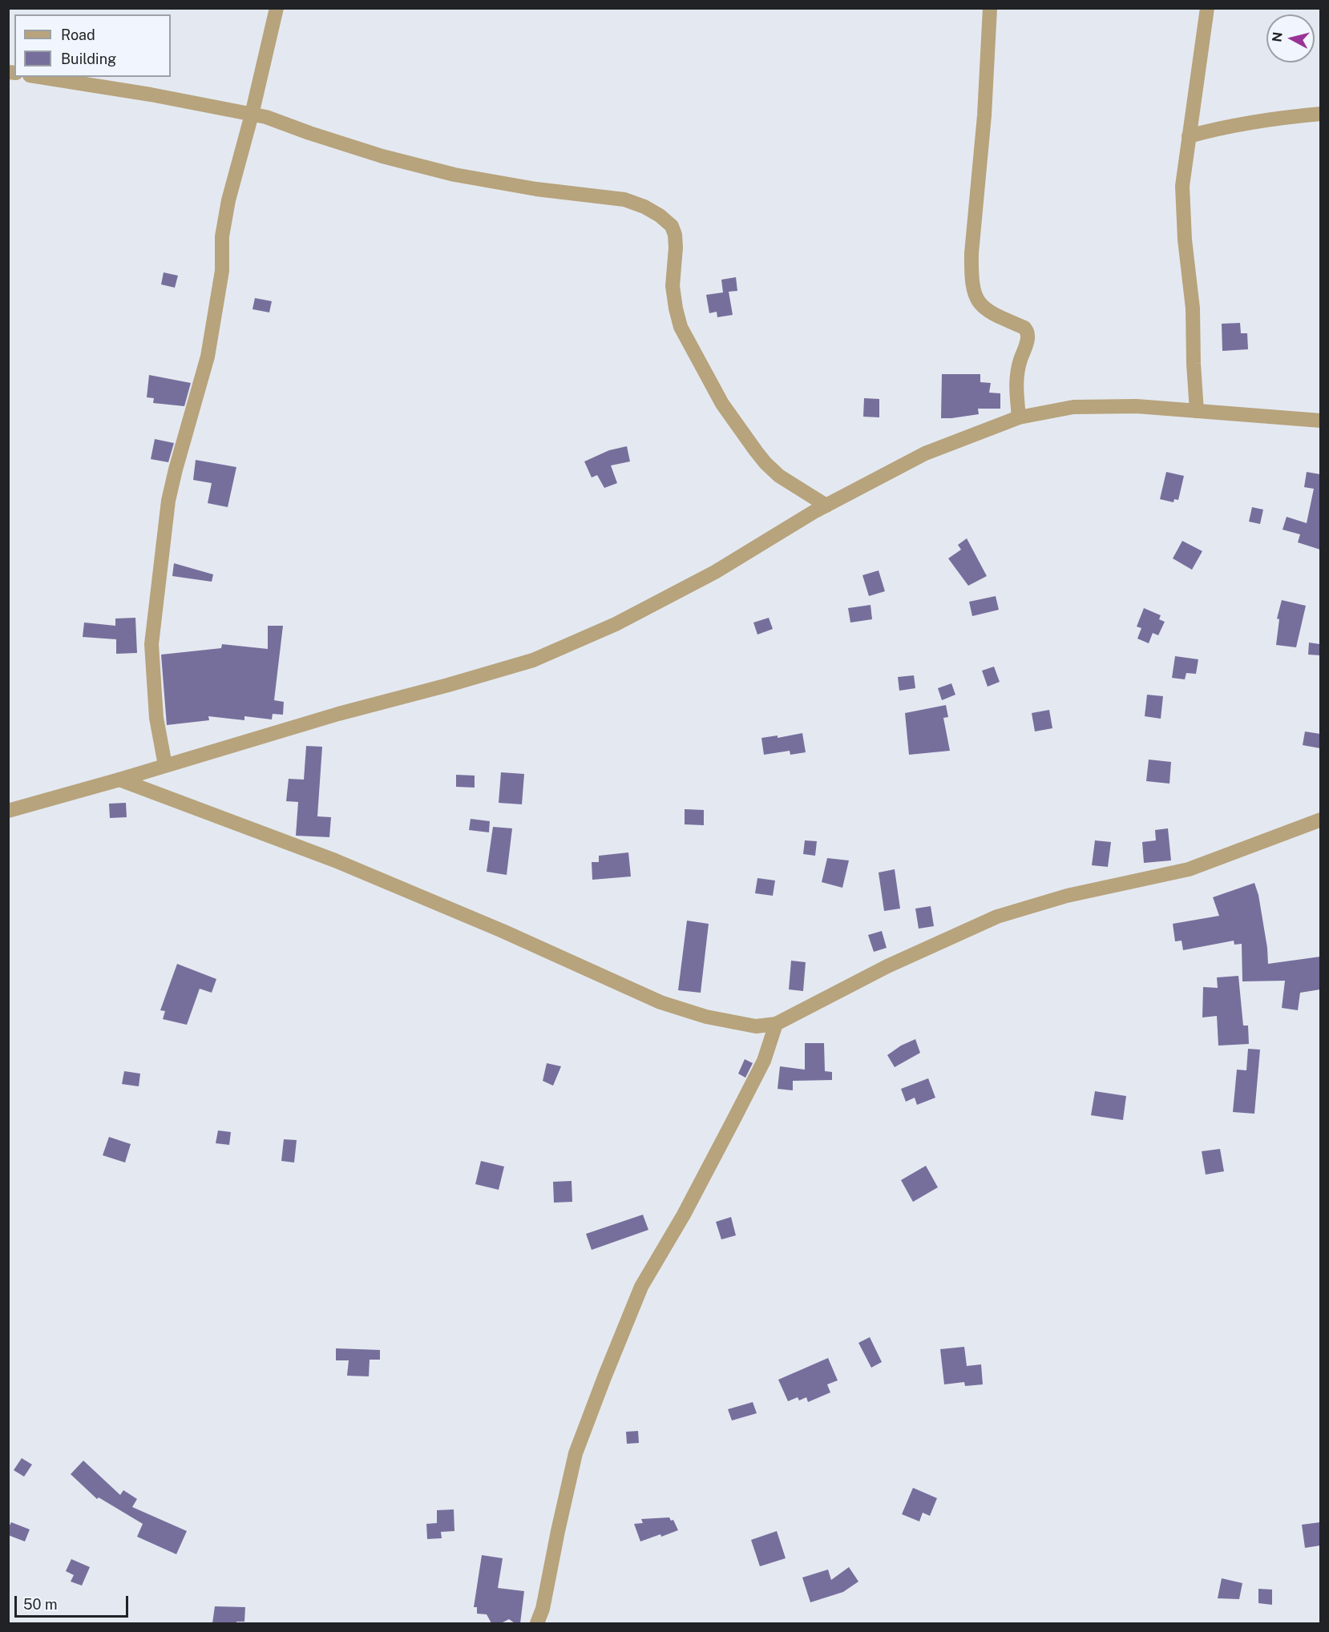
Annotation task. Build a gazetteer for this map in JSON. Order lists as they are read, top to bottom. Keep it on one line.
{"legend":["Road","Building"],"scale_bar":"50 m","north":"left"}
